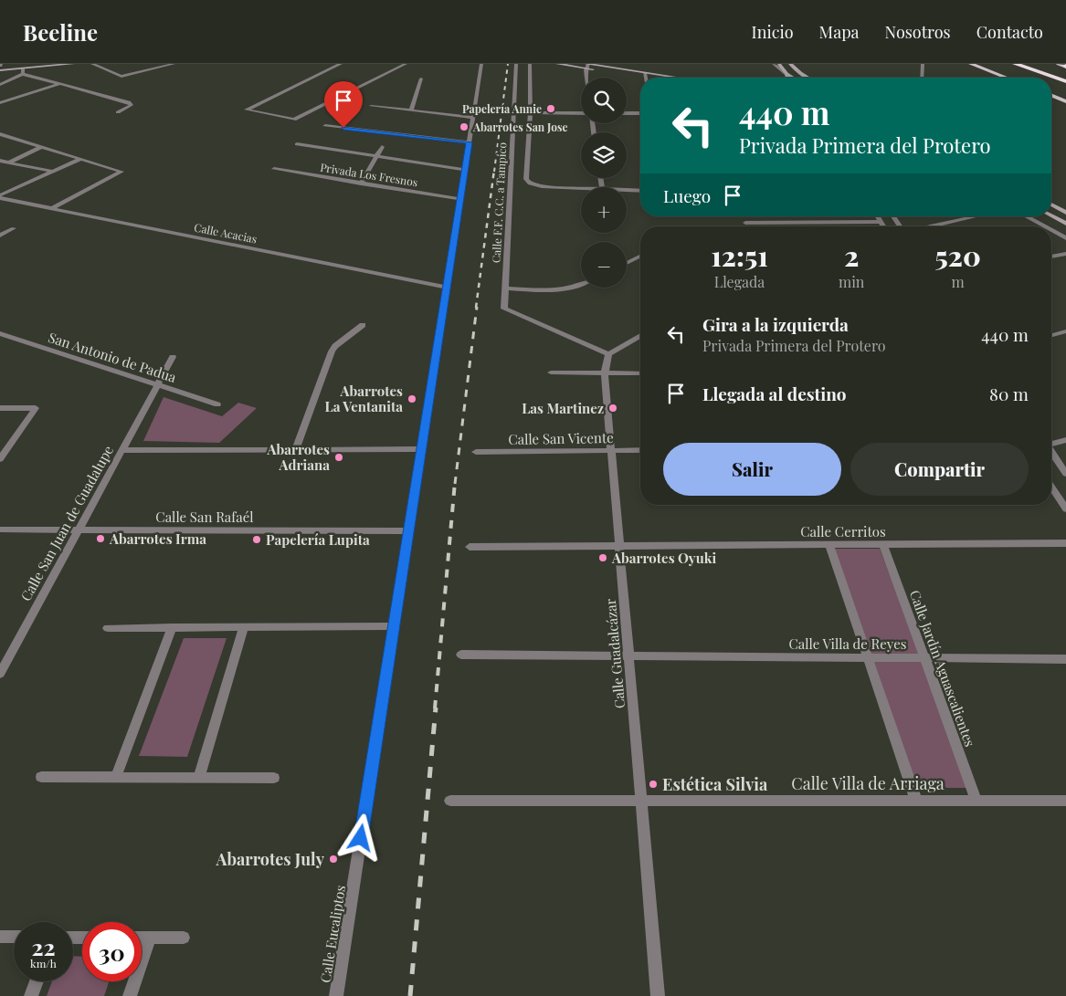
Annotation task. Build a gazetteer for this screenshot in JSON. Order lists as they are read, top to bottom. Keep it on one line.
{"streets":{"street":["Privada Los Fresnos","Calle F.F. C.C. a Tampico","Calle Acacias","San Antonio de Padua","Calle San Vicente","Calle San Rafaél","Calle San Juan de Guadalupe","Calle Cerritos","Calle Villa de Reyes","Calle Guadalcázar","Calle Jardín Aguascalientes","Calle Villa de Arriaga","Calle Eucaliptos"]},"crossings":[["Privada Los Fresnos","Calle Eucaliptos"],["Calle F.F. C.C. a Tampico","Calle Guadalcázar"],["Calle Acacias","Calle Eucaliptos"],["San Antonio de Padua","Calle San Juan de Guadalupe"],["Calle San Vicente","Calle Guadalcázar"],["Calle San Rafaél","Calle San Juan de Guadalupe"],["Calle San Rafaél","Calle Eucaliptos"],["Calle Cerritos","Calle Guadalcázar"],["Calle Cerritos","Calle Jardín Aguascalientes"],["Calle Villa de Reyes","Calle Guadalcázar"],["Calle Villa de Reyes","Calle Jardín Aguascalientes"],["Calle Guadalcázar","Calle Villa de Arriaga"],["Calle Jardín Aguascalientes","Calle Villa de Arriaga"]],"places":["Papelería Annie","Abarrotes San Jose","Abarrotes La Ventanita","Las Martinez","Abarrotes Adriana","Abarrotes Irma","Papelería Lupita","Abarrotes Oyuki","Estética Silvia","Abarrotes July"],"page":{"header":"Beeline","nav":["Inicio","Mapa","Nosotros","Contacto"],"map_buttons":["+","−"],"turn":["440 m","Privada Primera del Protero"],"then":"Luego","eta":["12:51","Llegada","2","min","520","m"],"list":[{"name":"Gira a la izquierda","note":"Privada Primera del Protero","value":"440 m"},{"name":"Llegada al destino","value":"80 m"}],"buttons":["Salir","Compartir"],"speed":"22 km/h","limit":"30"}}
